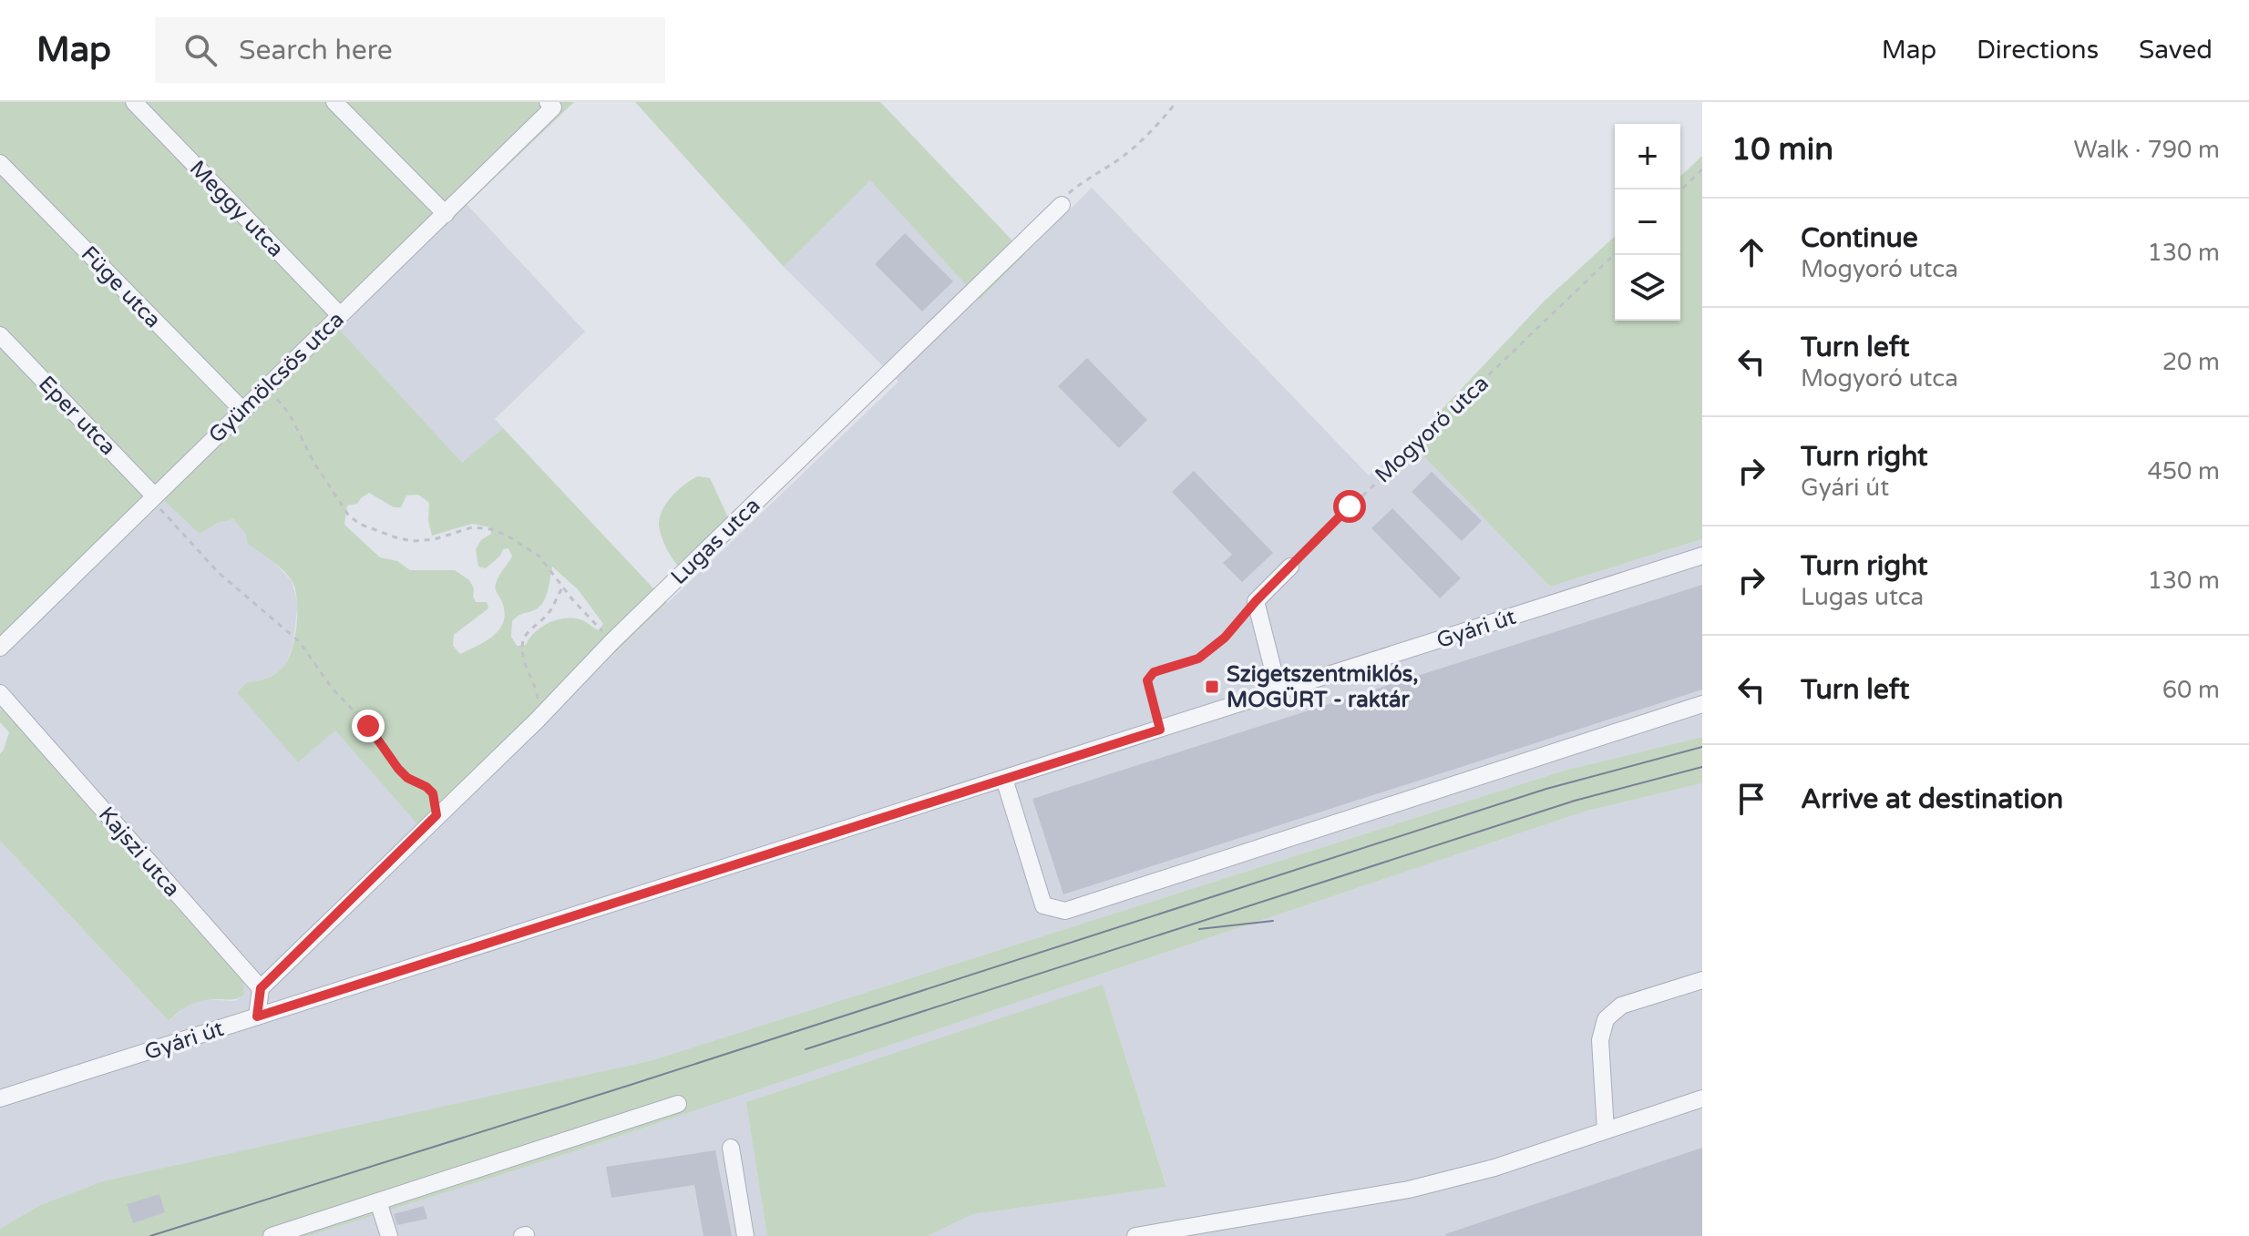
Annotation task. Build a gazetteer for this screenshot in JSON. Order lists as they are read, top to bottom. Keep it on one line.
{"streets":{"street":["Meggy utca","Füge utca","Gyümölcsös utca","Eper utca","Lugas utca","Gyári út","Kajszi utca"],"path":["Mogyoró utca"]},"crossings":[["Meggy utca","Gyümölcsös utca"],["Füge utca","Gyümölcsös utca"],["Gyümölcsös utca","Eper utca"],["Lugas utca","Kajszi utca"]],"places":{"transit":["Szigetszentmiklós, MOGÜRT - raktár"]},"page":{"header":"Map","search":"Search here","nav":["Map","Directions","Saved"],"heading":["10 min","Walk · 790 m"],"map_buttons":["+","−"],"list":[["Continue","Mogyoró utca","130 m"],["Turn left","Mogyoró utca","20 m"],["Turn right","Gyári út","450 m"],["Turn right","Lugas utca","130 m"],["Turn left","60 m"],"Arrive at destination"]}}
